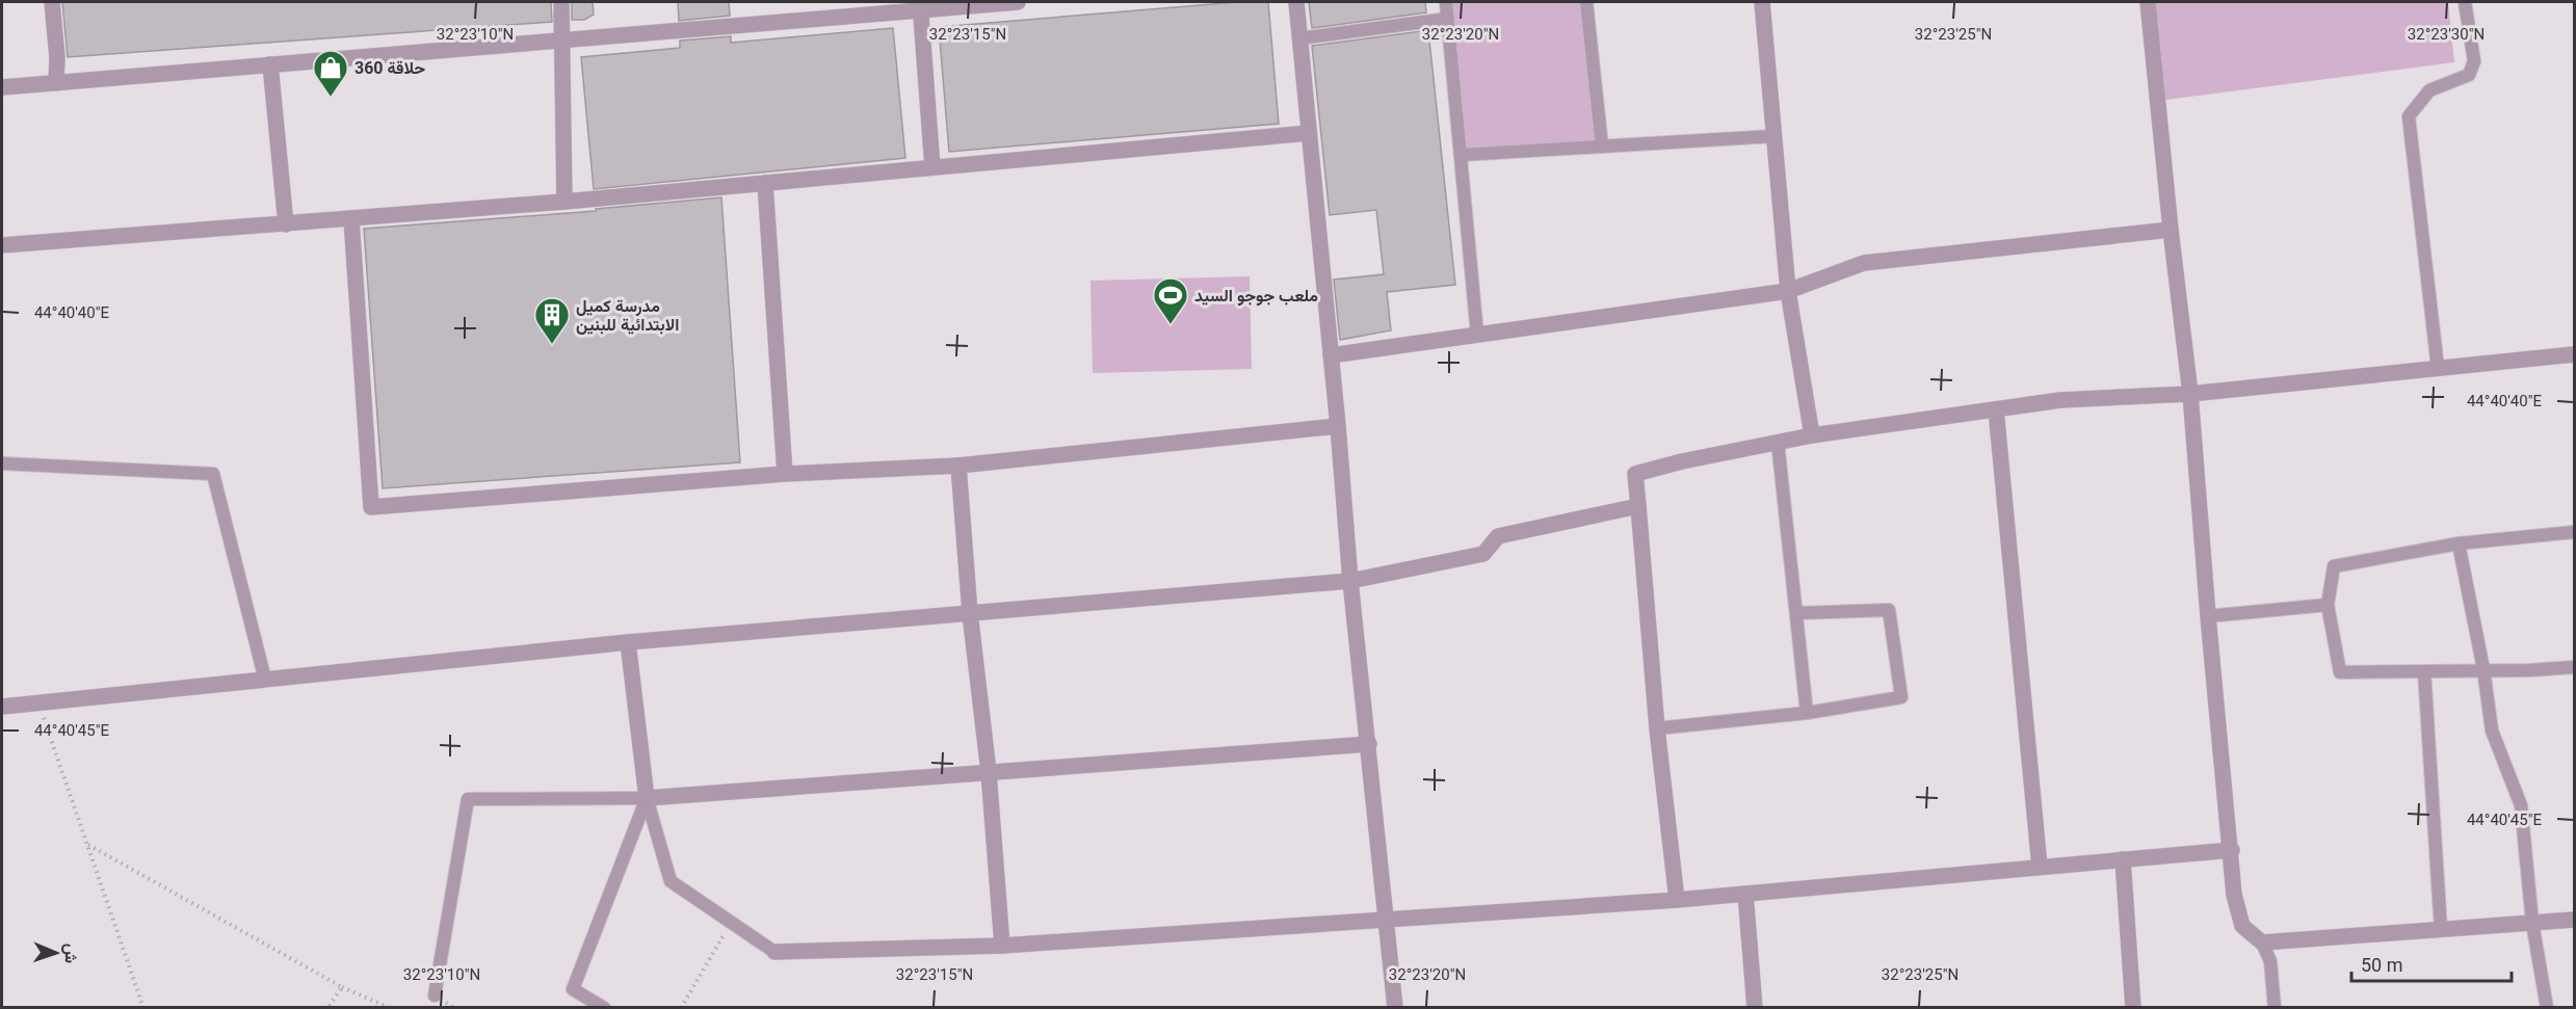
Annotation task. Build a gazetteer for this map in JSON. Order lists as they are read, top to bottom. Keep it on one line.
{"places":{"shop":["حلاقة 360"],"sports":["ملعب جوجو السيد"],"building":["مدرسة كميل الابتدائية للبنين"]},"scale_bar":"50 m","north":"right","coordinates":["32°23'10\"N","32°23'15\"N","32°23'20\"N","32°23'25\"N","32°23'30\"N","44°40'40\"E","44°40'45\"E"]}
